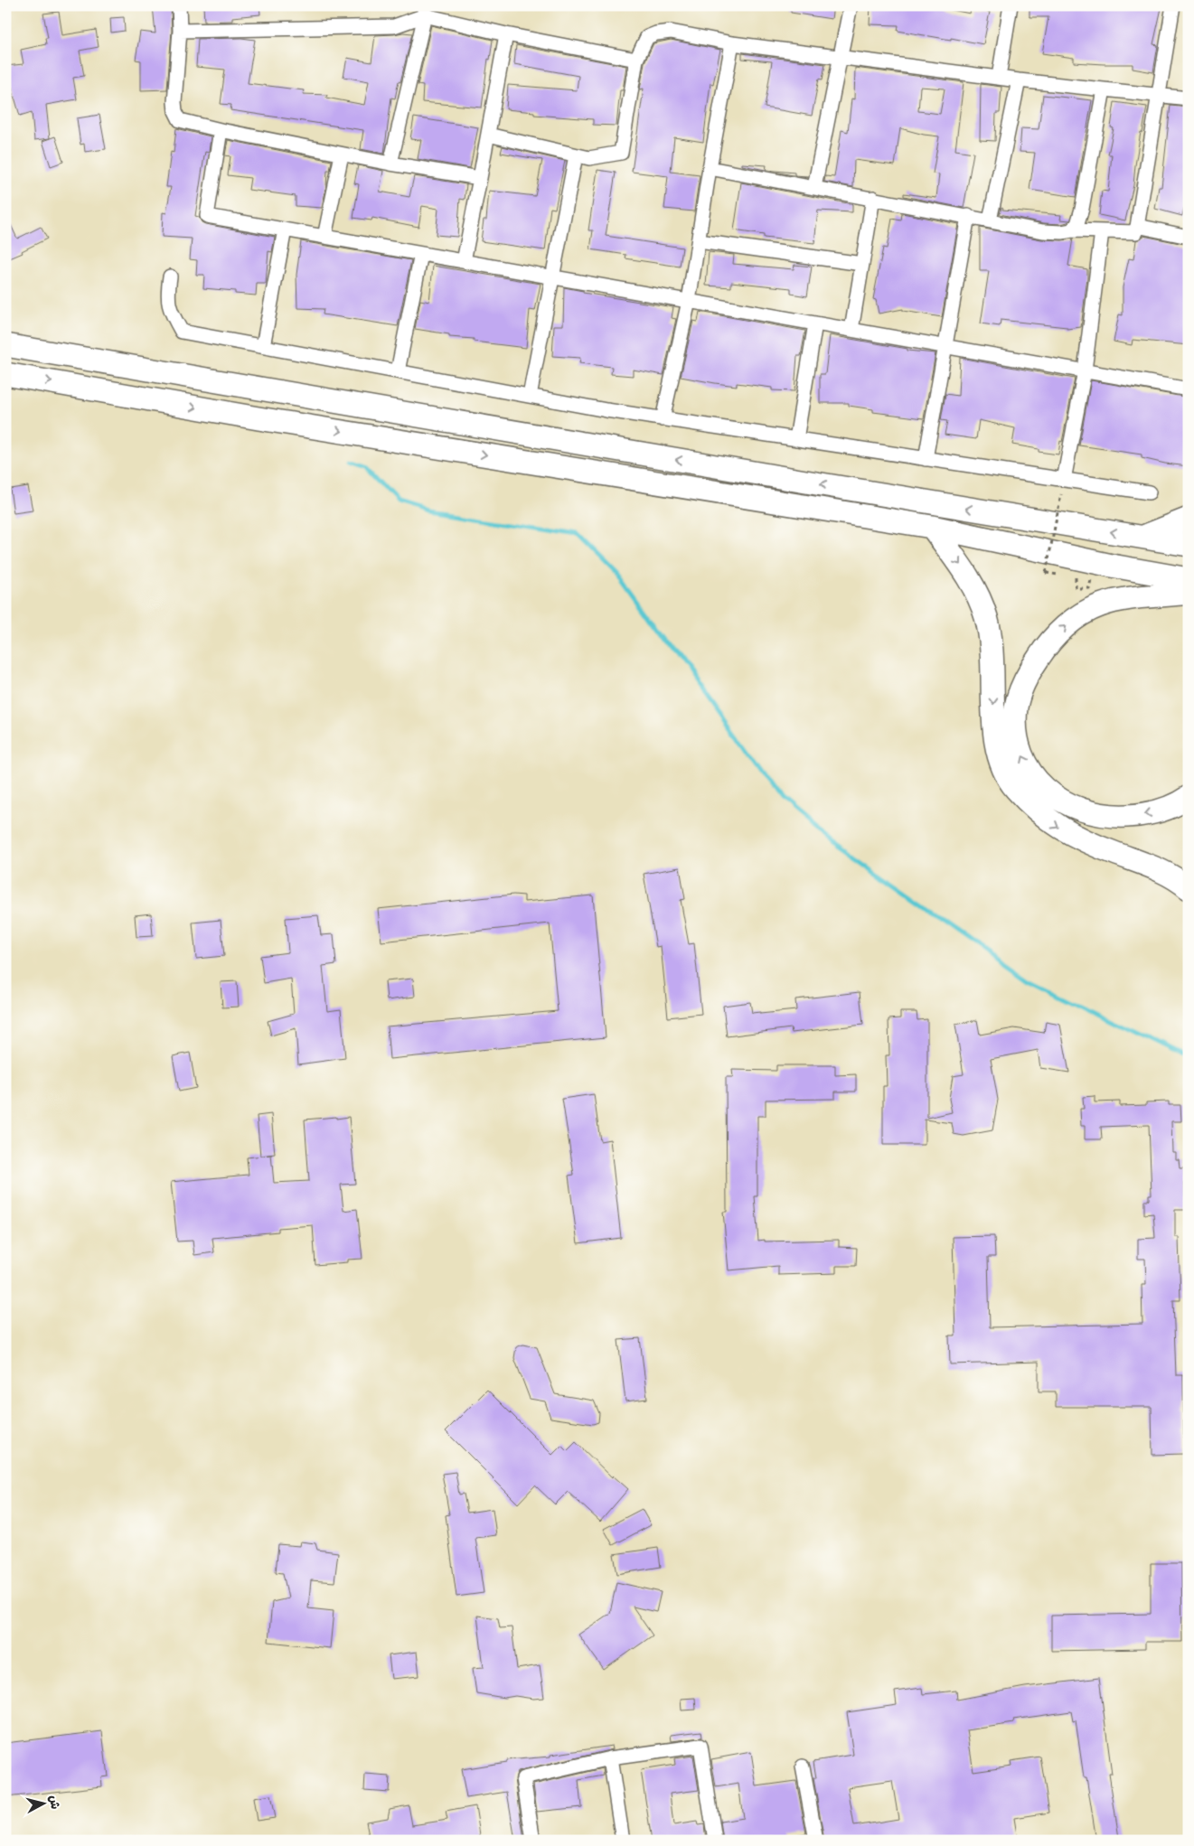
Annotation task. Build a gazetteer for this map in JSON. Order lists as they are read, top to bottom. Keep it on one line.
{"north":"right"}
